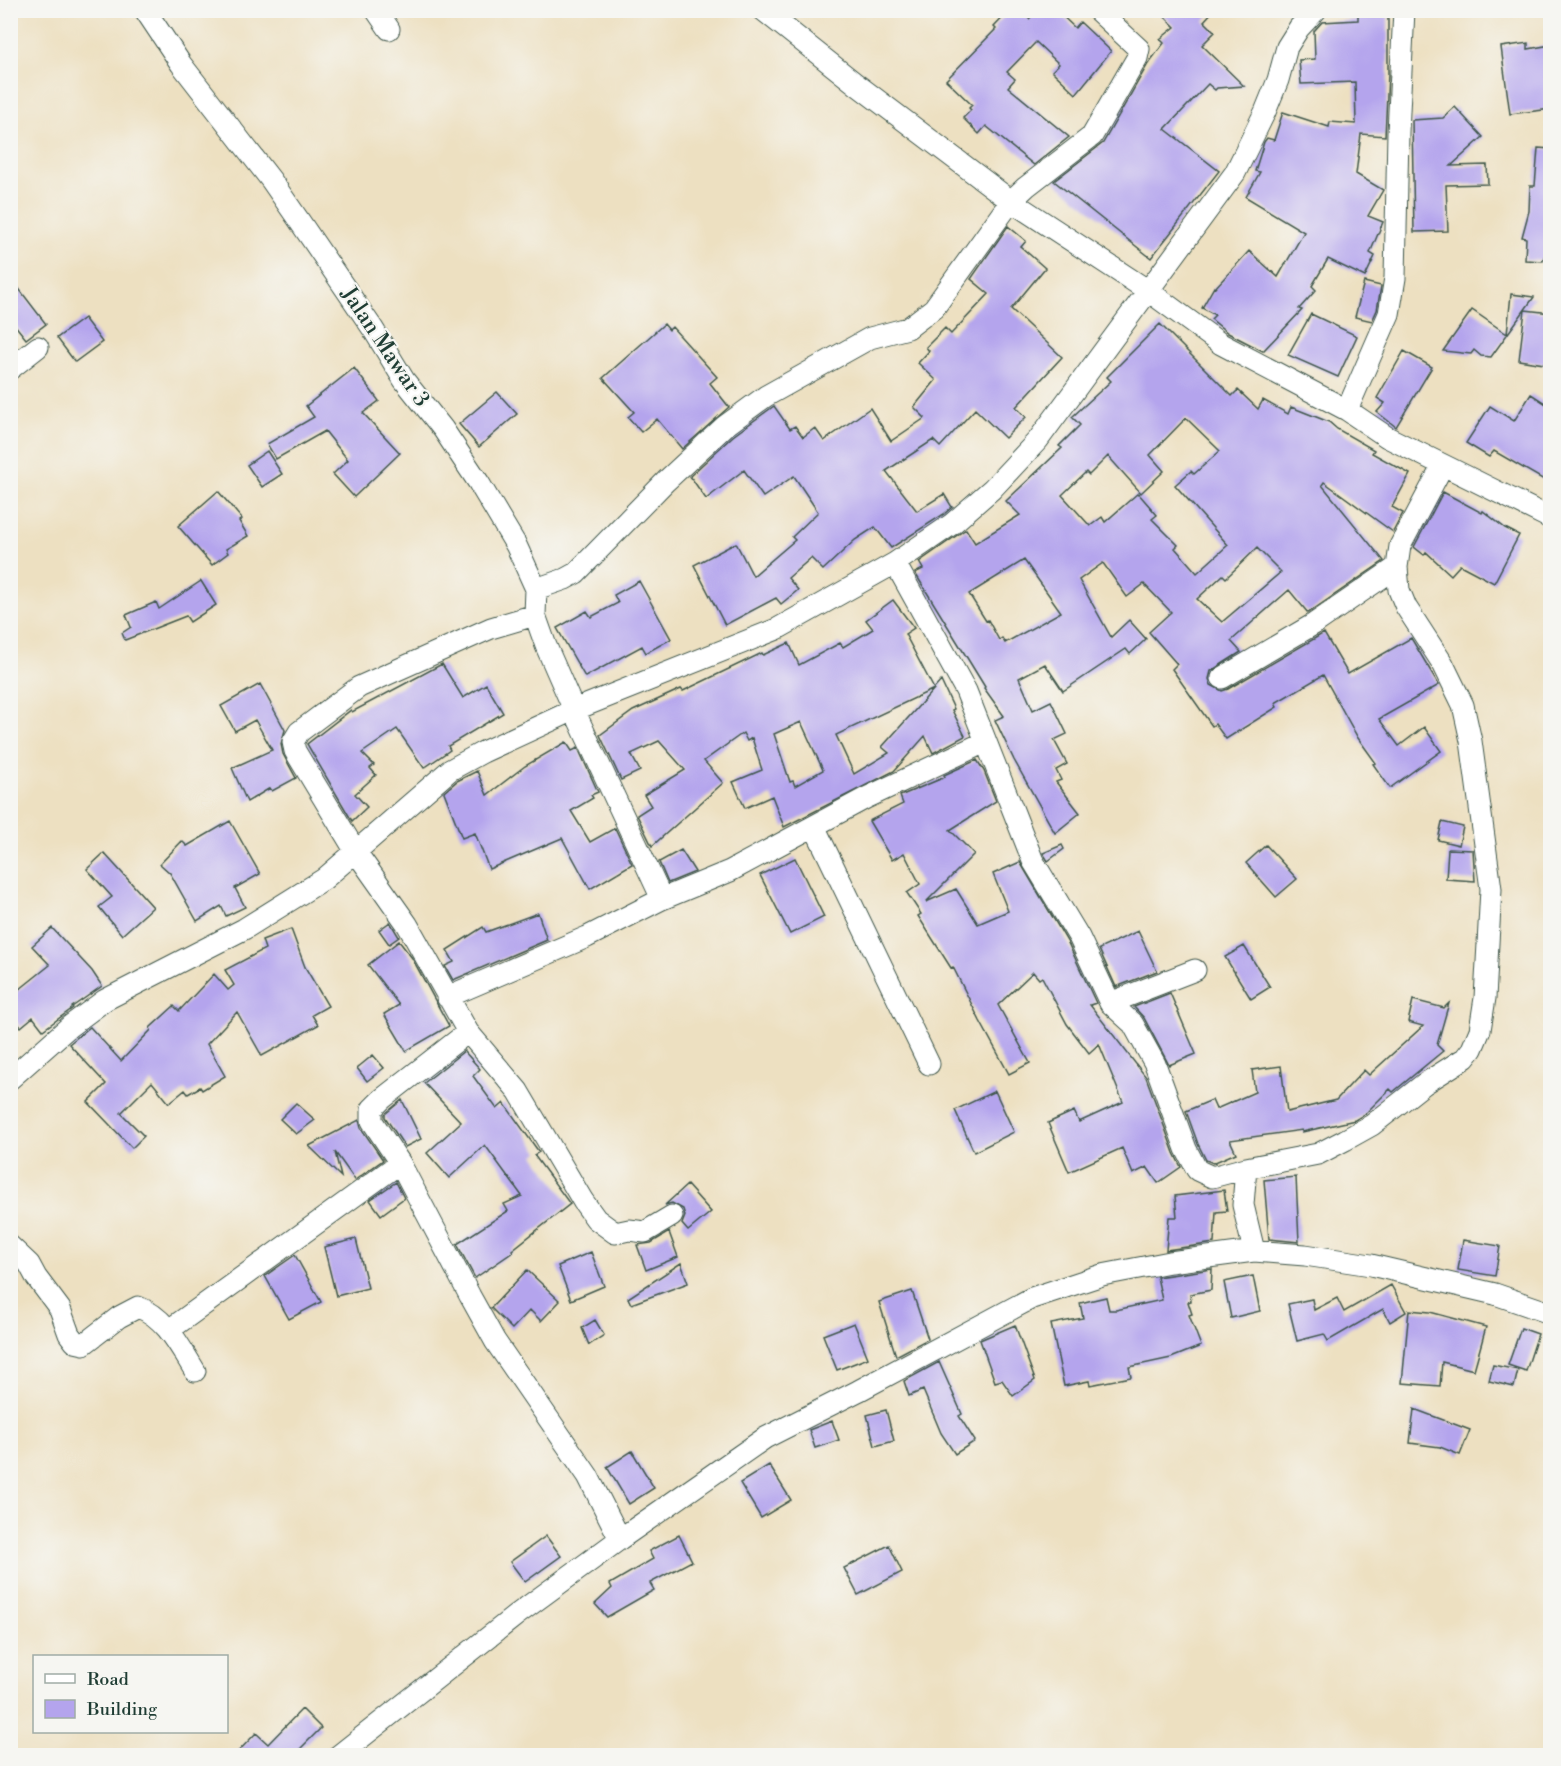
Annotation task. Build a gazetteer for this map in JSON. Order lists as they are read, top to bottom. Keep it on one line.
{"streets":{"street":["Jalan Mawar 3"]},"legend":["Road","Building"]}
